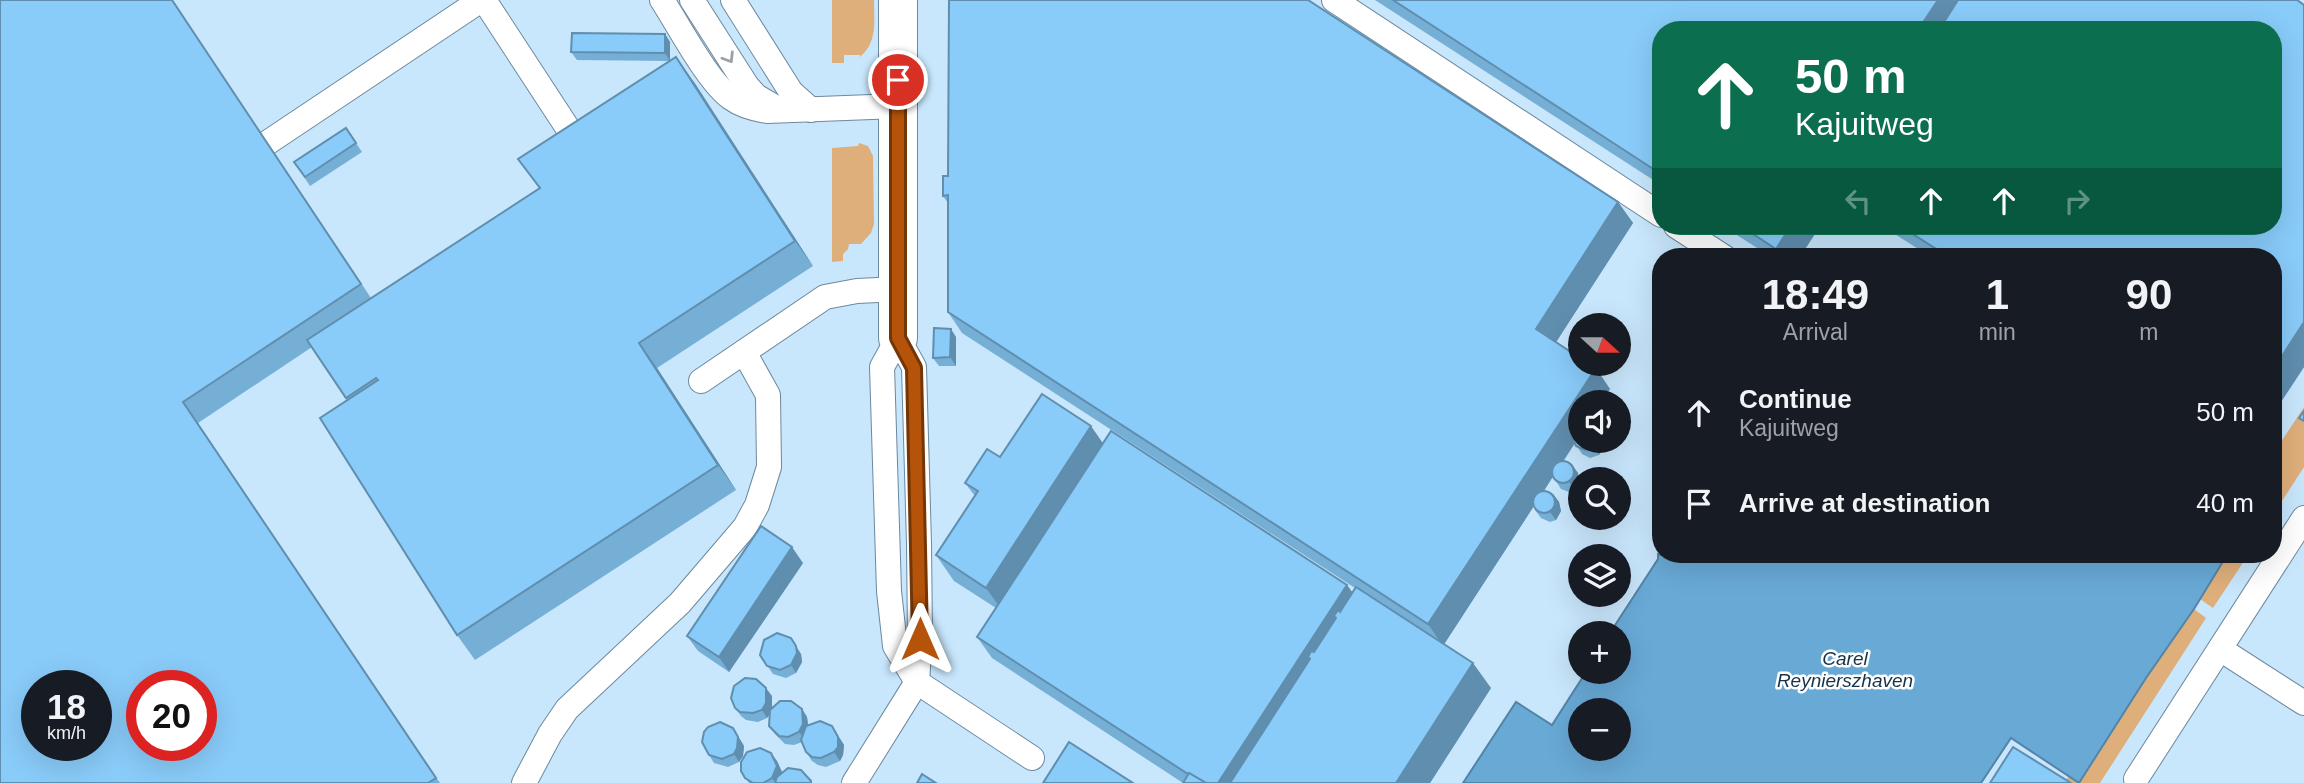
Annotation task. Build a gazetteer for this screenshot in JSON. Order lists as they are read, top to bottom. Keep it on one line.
{"water":["Carel Reynierszhaven"],"north":"right","page":{"turn":["50 m","Kajuitweg"],"eta":["18:49","Arrival","1","min","90","m"],"map_buttons":["+","−"],"list":[{"name":"Continue","note":"Kajuitweg","value":"50 m"},{"name":"Arrive at destination","value":"40 m"}],"speed":"18 km/h","limit":"20"}}
